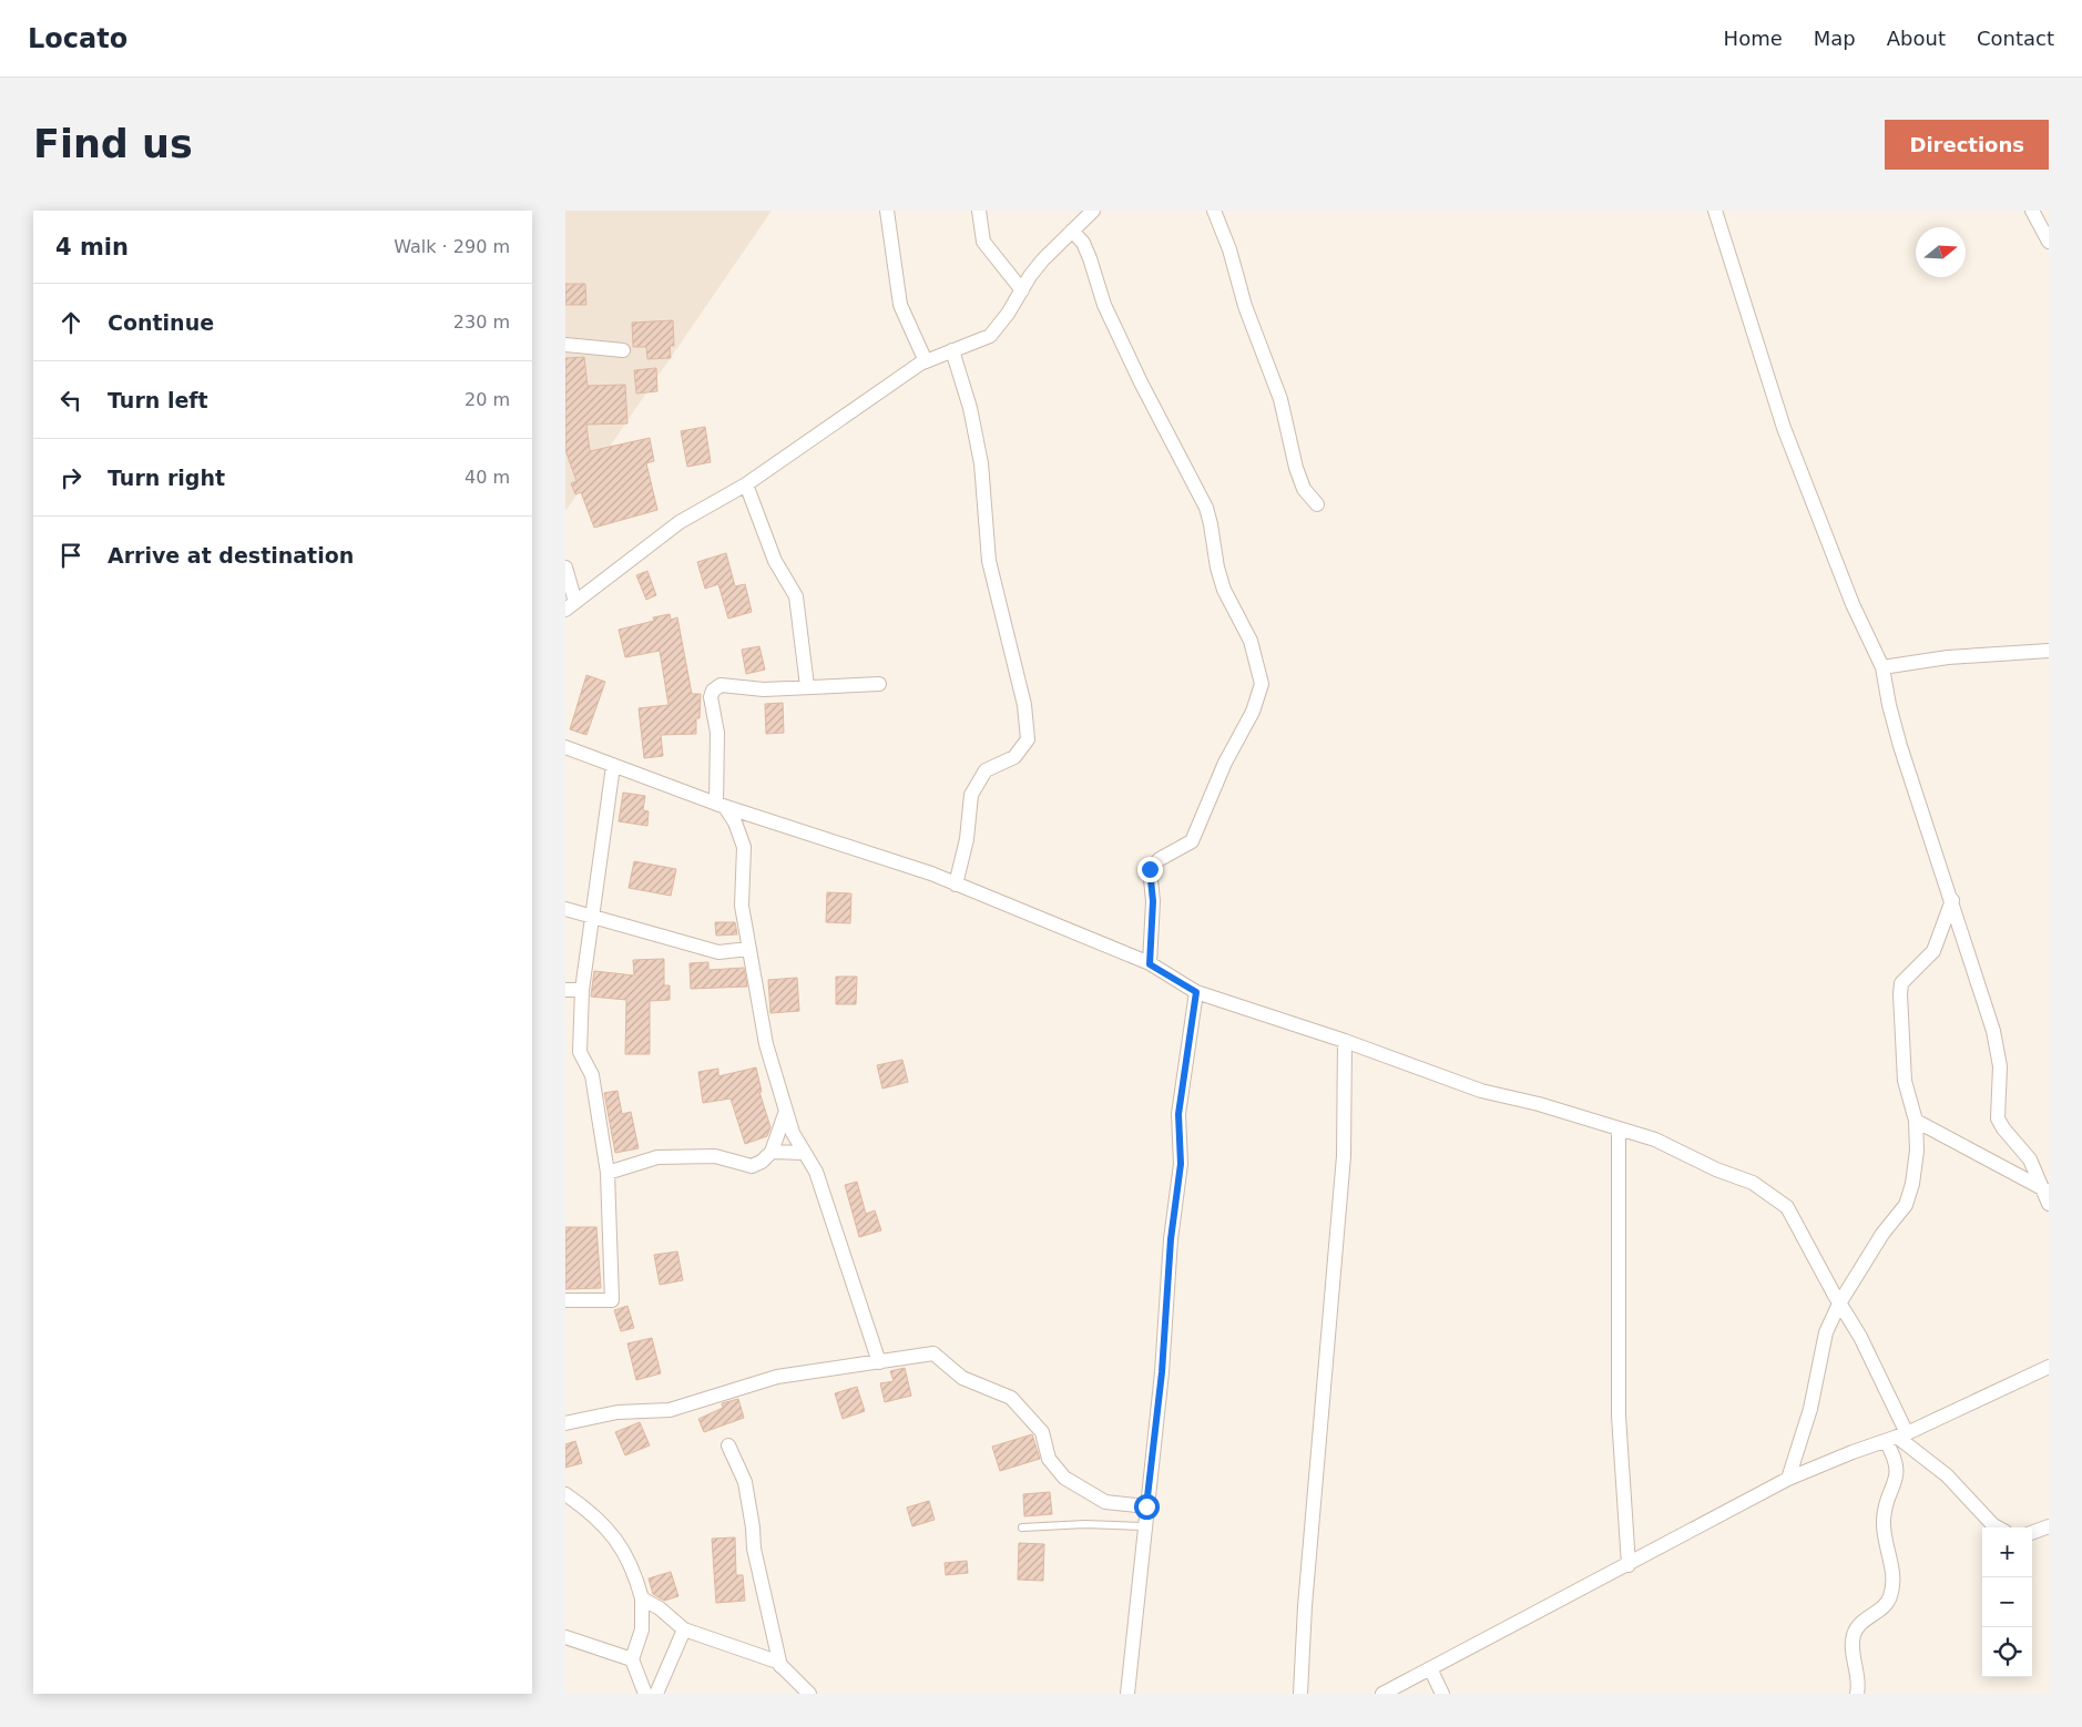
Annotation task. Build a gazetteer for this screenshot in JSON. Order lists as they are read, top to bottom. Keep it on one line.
{"north":"right","page":{"header":"Locato","nav":["Home","Map","About","Contact"],"buttons":"Directions","title":"Find us","heading":["4 min","Walk · 290 m"],"list":[["Continue","230 m"],["Turn left","20 m"],["Turn right","40 m"],"Arrive at destination"],"map_buttons":["+","−"]}}
